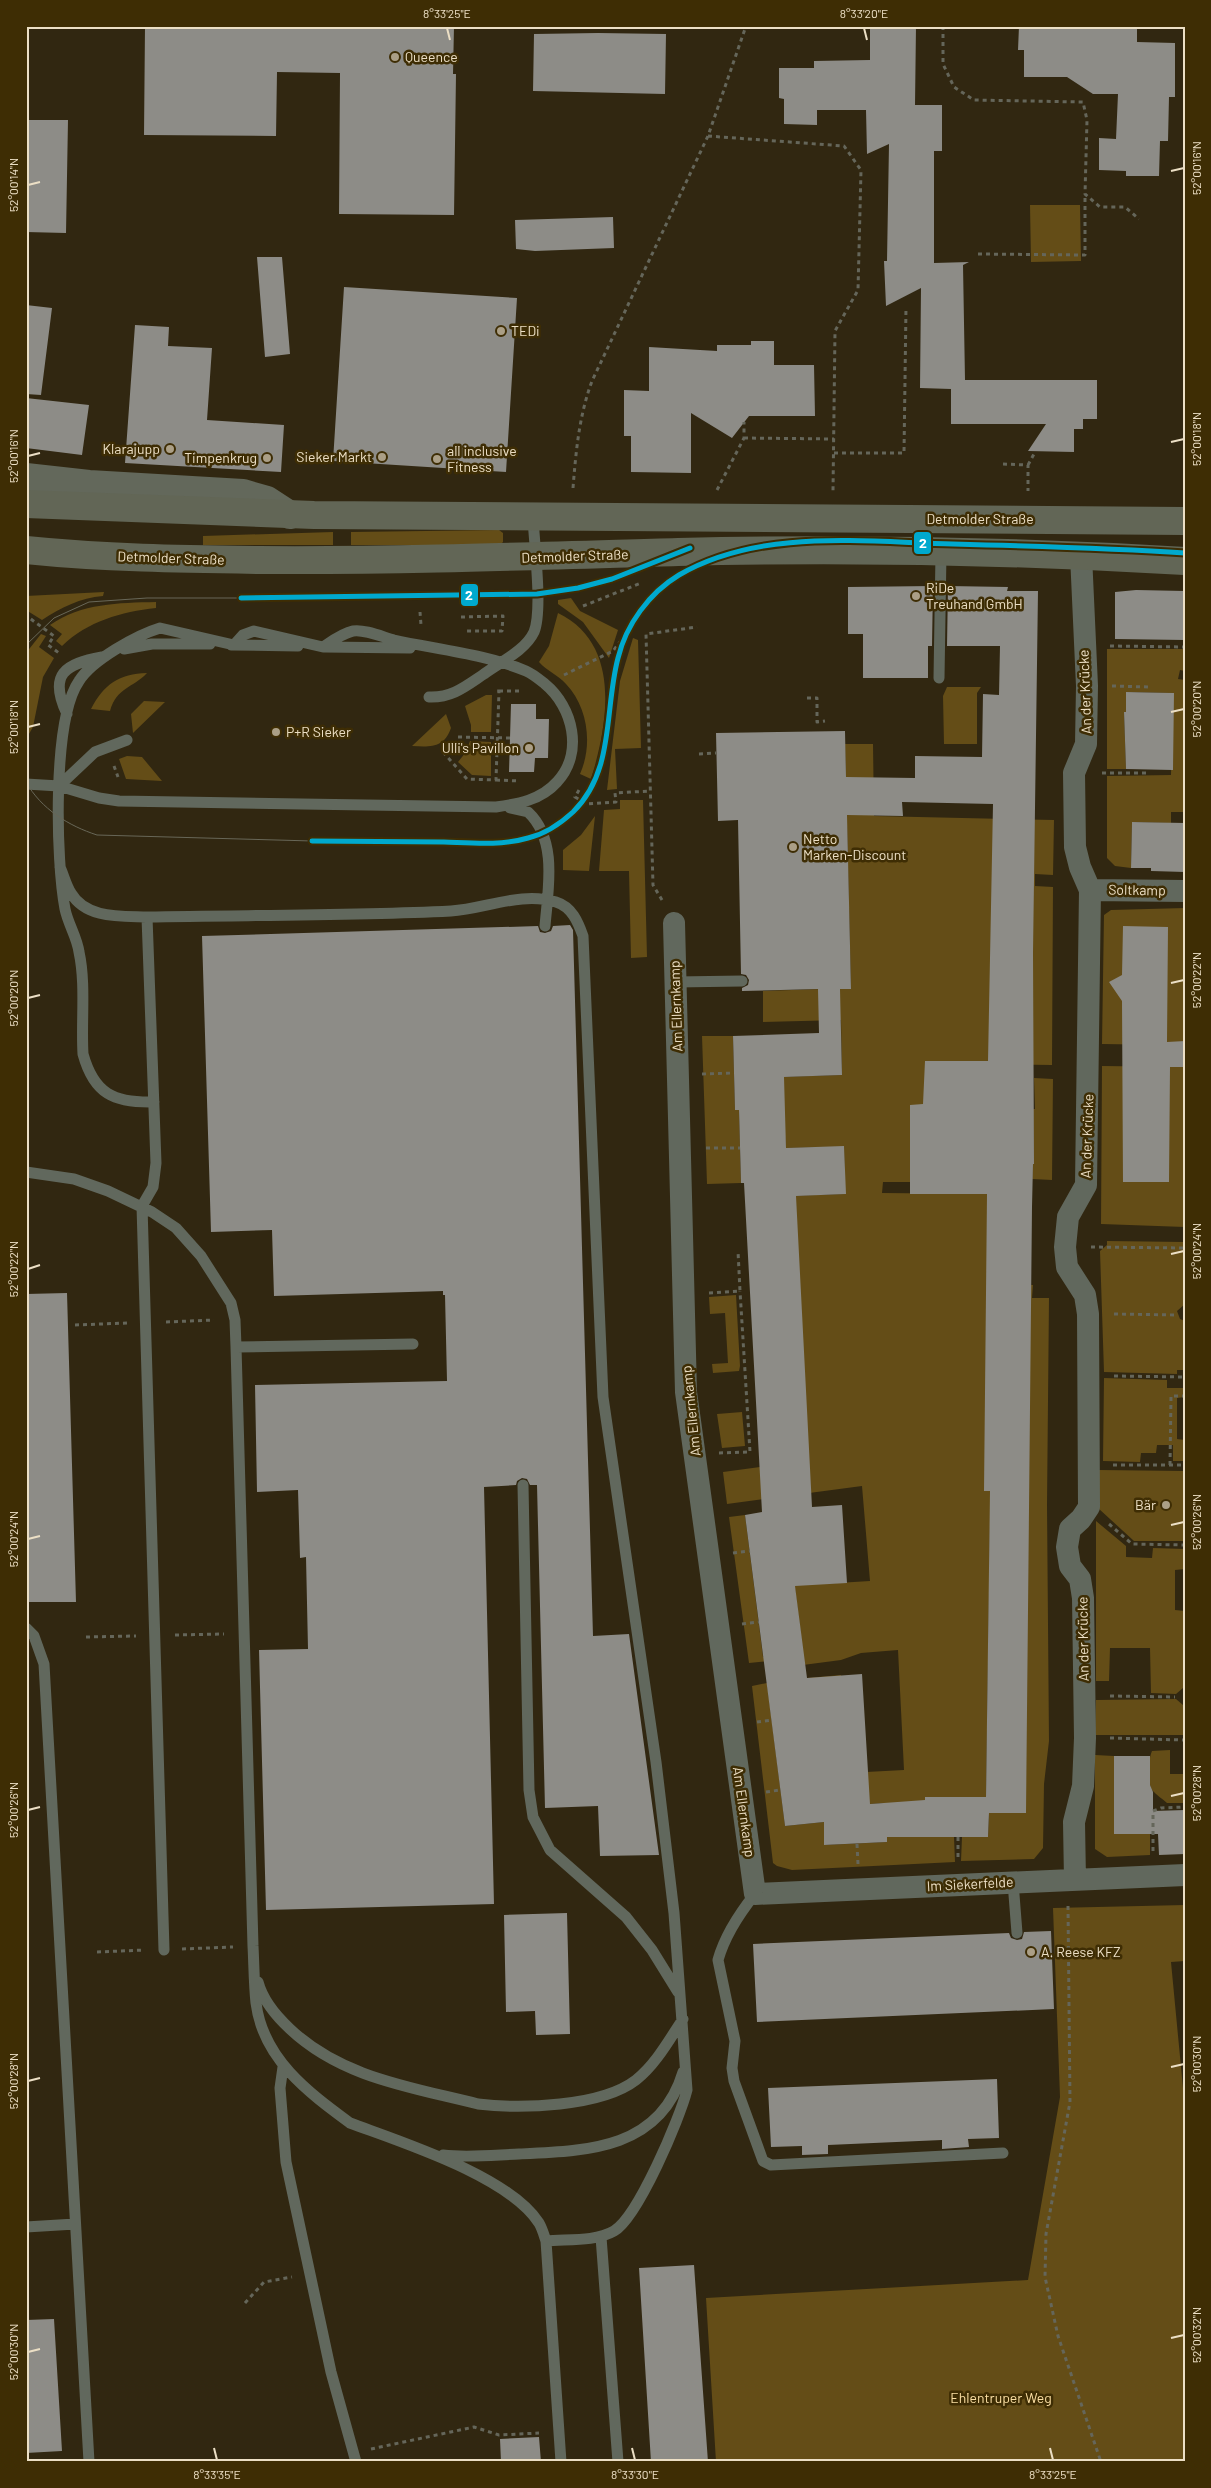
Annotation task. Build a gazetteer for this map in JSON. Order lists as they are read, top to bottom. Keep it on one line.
{"streets":{"main road":["Detmolder Straße"],"street":["An der Krücke","Soltkamp","Am Ellernkamp","Im Siekerfelde"]},"crossings":[["Detmolder Straße","An der Krücke"],["An der Krücke","Soltkamp"],["An der Krücke","Im Siekerfelde"],["Am Ellernkamp","Im Siekerfelde"]],"parks":["Ehlentruper Weg"],"places":["Queence","TEDi","Klarajupp","Sieker Markt","Timpenkrug","all inclusive Fitness","RiDe Treuhand GmbH","P+R Sieker","Ulli's Pavillon","Netto Marken-Discount","Bär","A. Reese KFZ"],"lines":["transit line 2"],"coordinates":["8°33'25\"E","8°33'20\"E","52°00'16\"N","52°00'14\"N","52°00'18\"N","52°00'20\"N","52°00'22\"N","52°00'24\"N","52°00'26\"N","52°00'28\"N","52°00'30\"N","52°00'32\"N","8°33'35\"E","8°33'30\"E"]}
